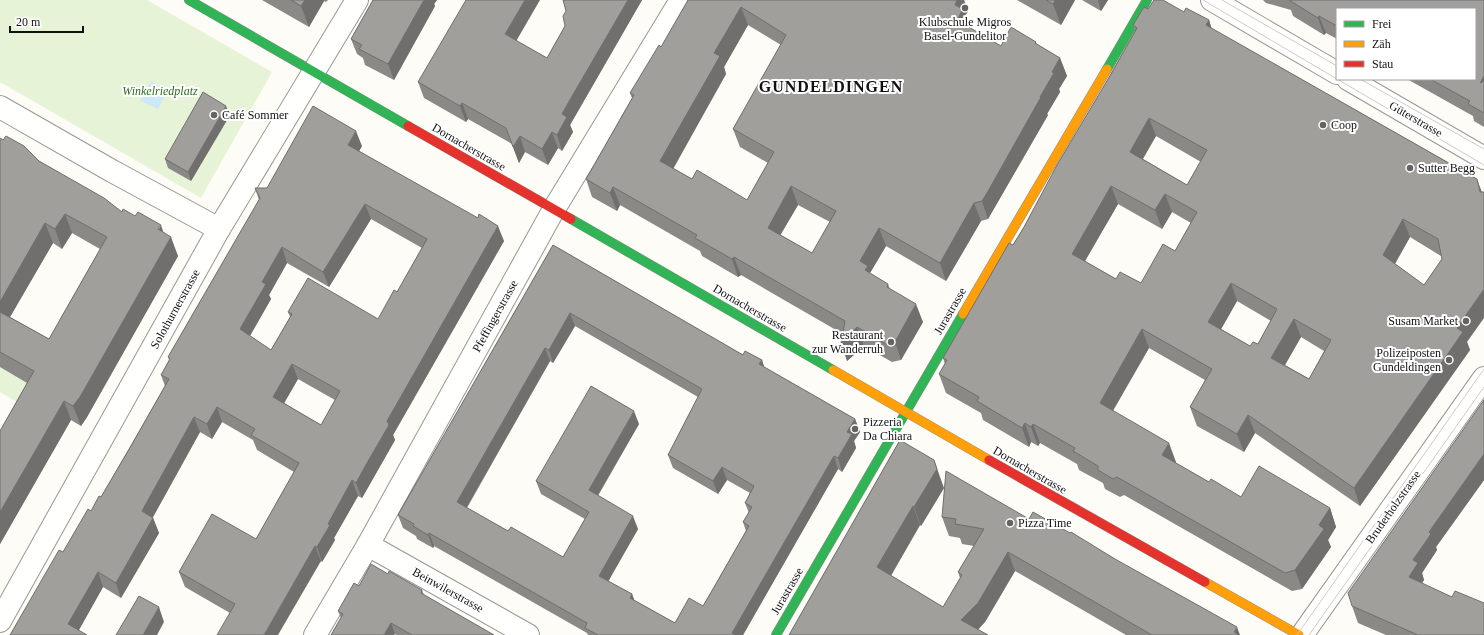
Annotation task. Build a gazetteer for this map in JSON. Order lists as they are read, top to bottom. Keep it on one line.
{"streets":{"main road":["Dornacherstrasse","Jurastrasse"],"street":["Güterstrasse","Solothurnerstrasse","Pfeffingerstrasse","Bruderholzstrasse","Beinwilerstrasse"]},"crossings":[["Dornacherstrasse","Solothurnerstrasse"],["Dornacherstrasse","Jurastrasse"],["Dornacherstrasse","Pfeffingerstrasse"],["Dornacherstrasse","Bruderholzstrasse"],["Pfeffingerstrasse","Beinwilerstrasse"]],"districts":["GUNDELDINGEN"],"parks":["Winkelriedplatz"],"places":["Klubschule Migros Basel-Gundelitor","Café Sommer","Coop","Sutter Begg","Susam Market","Restaurant zur Wanderruh","Polizeiposten Gundeldingen","Pizzeria Da Chiara","Pizza Time"],"legend":["Frei","Zäh","Stau"],"scale_bar":"20 m"}
